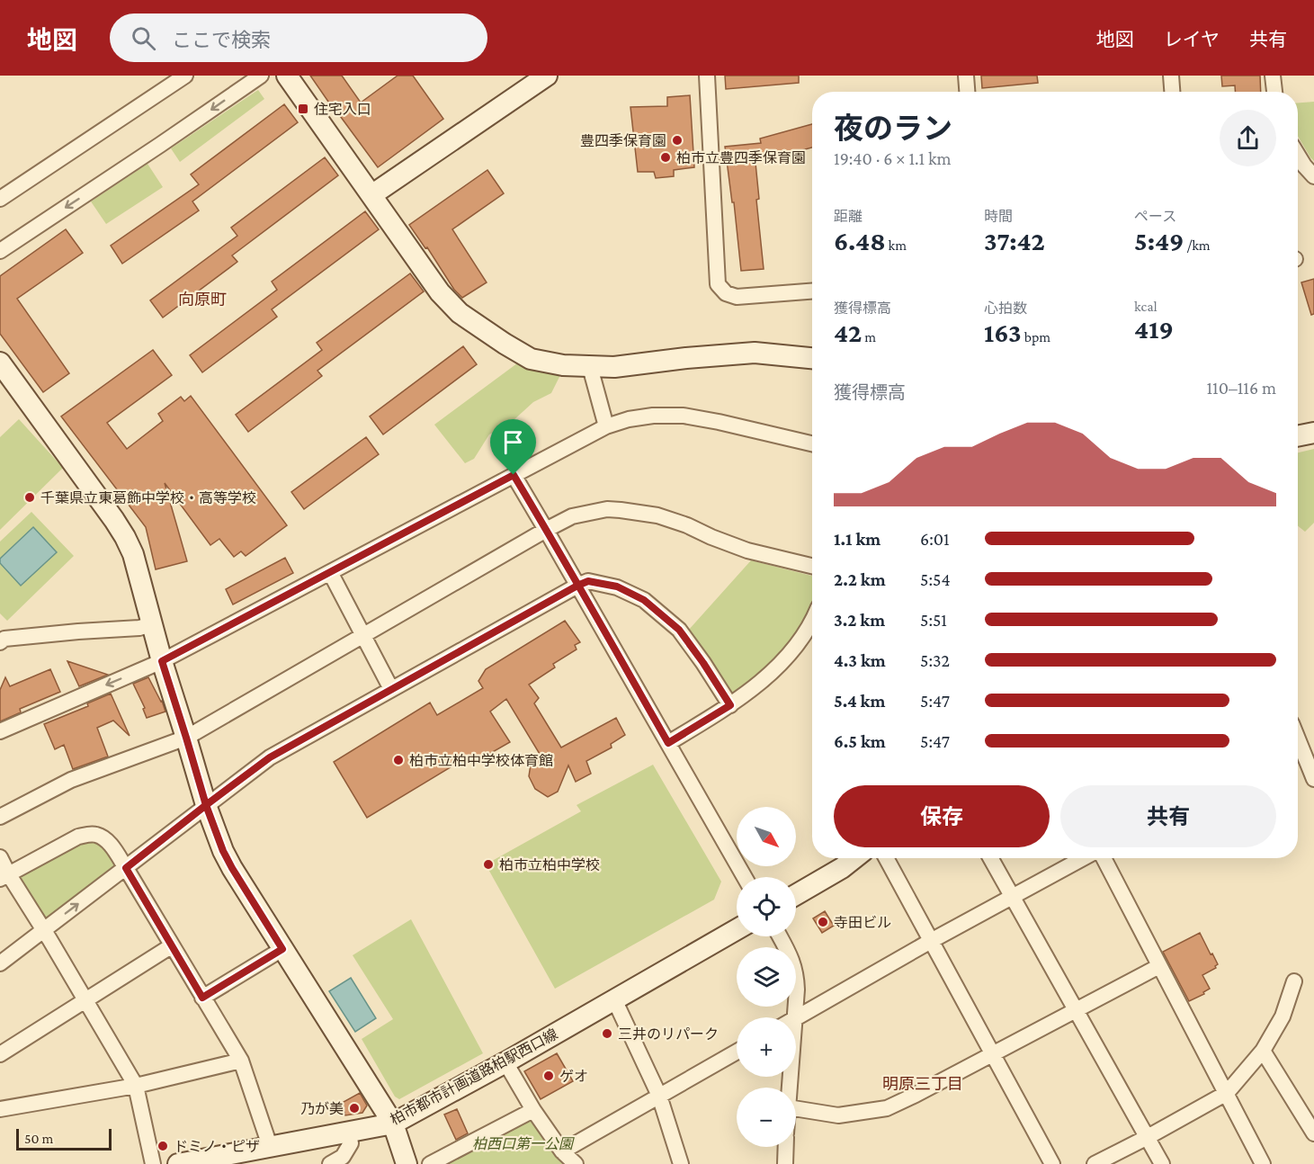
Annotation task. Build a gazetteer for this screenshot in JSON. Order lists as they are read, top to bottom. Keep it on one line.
{"streets":{"street":["柏市都市計画道路柏駅西口線"]},"districts":["向原町","明原三丁目"],"parks":["柏西口第一公園"],"places":{"transit":["住宅入口"],"other":["豊四季保育園","柏市立豊四季保育園","千葉県立東葛飾中学校・高等学校","柏市立柏中学校体育館","柏市立柏中学校","寺田ビル","三井のリパーク","ゲオ","乃が美","ドミノ・ピザ"]},"scale_bar":"50 m","north":"bottom right","page":{"header":"地図","search":"ここで検索","nav":["地図","レイヤ","共有"],"heading":["夜のラン","19:40 · 6 × 1.1 km"],"stats":[["距離","6.48 km"],["時間","37:42"],["ペース","5:49 /km"],["獲得標高","42 m"],["心拍数","163 bpm"],["kcal","419"]],"chart":["獲得標高","110–116 m"],"list":[{"name":"1.1 km","note":"6:01"},{"name":"2.2 km","note":"5:54"},{"name":"3.2 km","note":"5:51"},{"name":"4.3 km","note":"5:32"},{"name":"5.4 km","note":"5:47"},{"name":"6.5 km","note":"5:47"}],"buttons":["保存","共有"],"map_buttons":["+","−"],"scale":"50 m"}}
